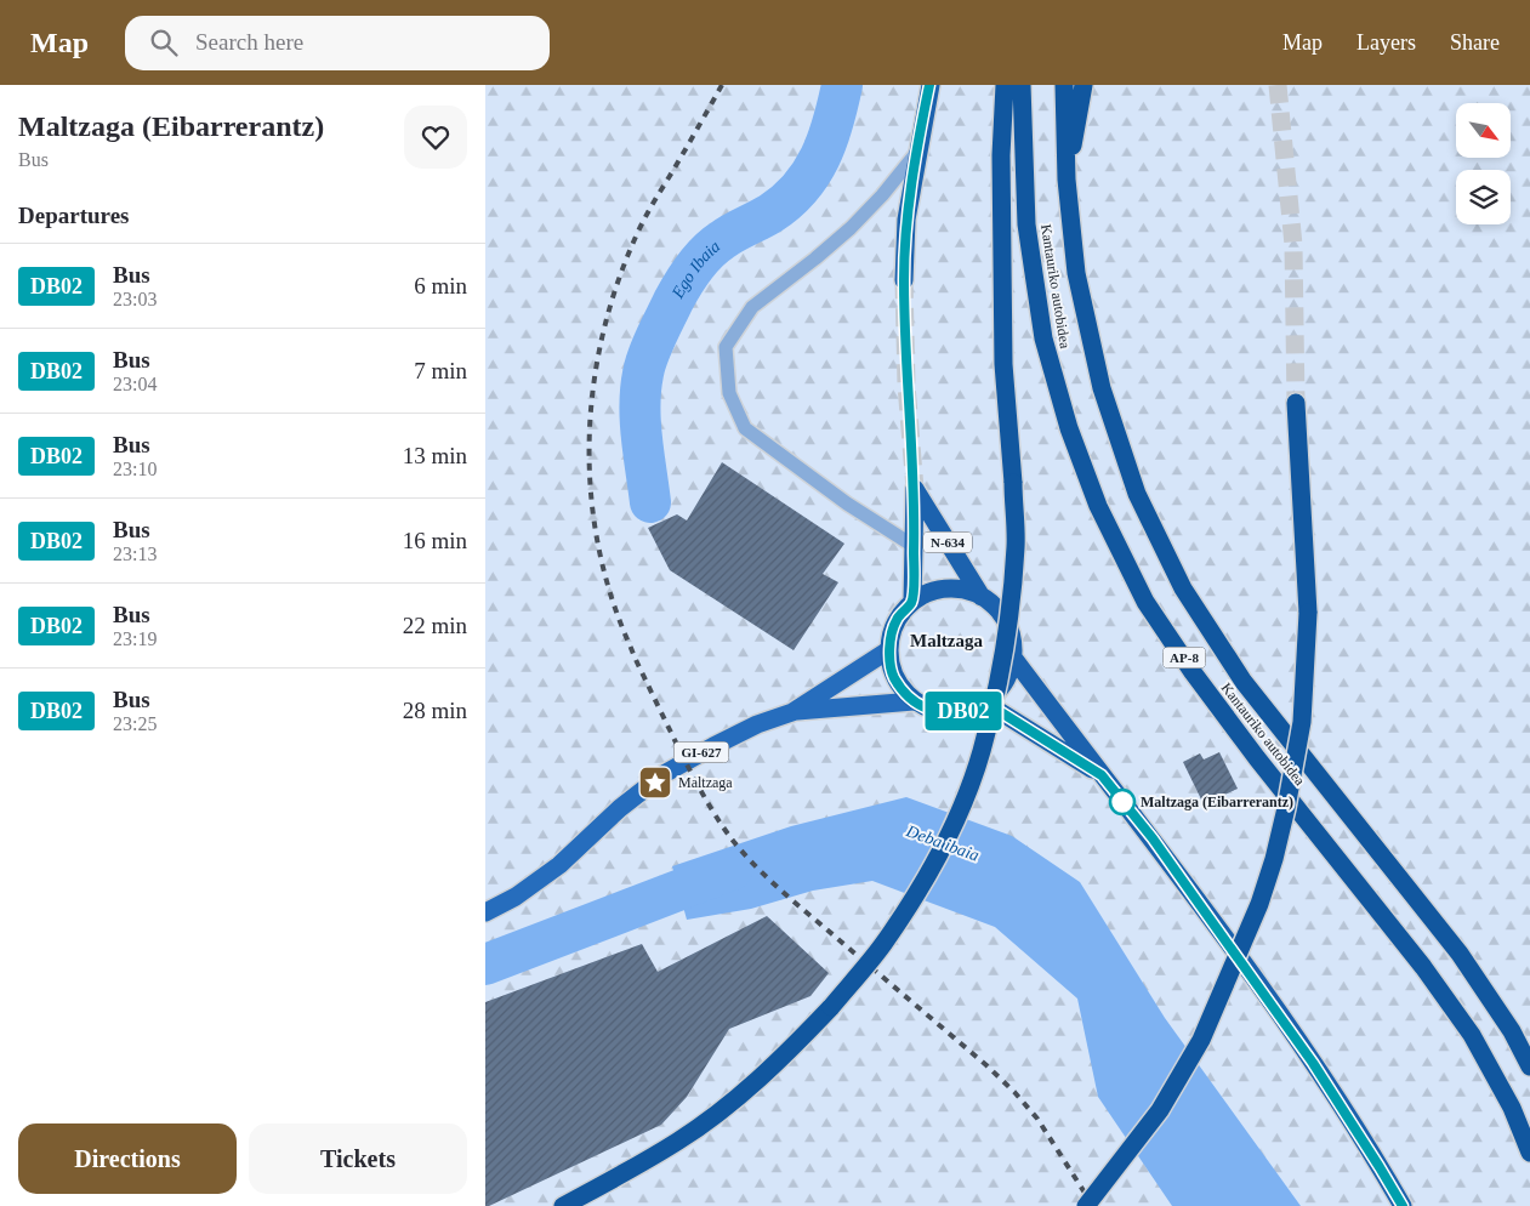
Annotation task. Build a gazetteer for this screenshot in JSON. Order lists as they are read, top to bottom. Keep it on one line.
{"streets":{"highway":["Kantauriko autobidea","N-634","AP-8"],"main road":["GI-627"]},"crossings":[["N-634","GI-627"]],"districts":["Maltzaga"],"water":["Ego Ibaia","Deba ibaia"],"places":{"place":["Maltzaga"],"other":["Maltzaga (Eibarrerantz)"]},"lines":["bus line DB02"],"north":"bottom right","page":{"header":"Map","search":"Search here","nav":["Map","Layers","Share"],"heading":[["Maltzaga (Eibarrerantz)","Bus"],"Departures"],"on_map":"DB02","list":[{"mark":"DB02","name":"Bus","note":"23:03","value":"6 min"},{"mark":"DB02","name":"Bus","note":"23:04","value":"7 min"},{"mark":"DB02","name":"Bus","note":"23:10","value":"13 min"},{"mark":"DB02","name":"Bus","note":"23:13","value":"16 min"},{"mark":"DB02","name":"Bus","note":"23:19","value":"22 min"},{"mark":"DB02","name":"Bus","note":"23:25","value":"28 min"}],"buttons":["Directions","Tickets"]}}
